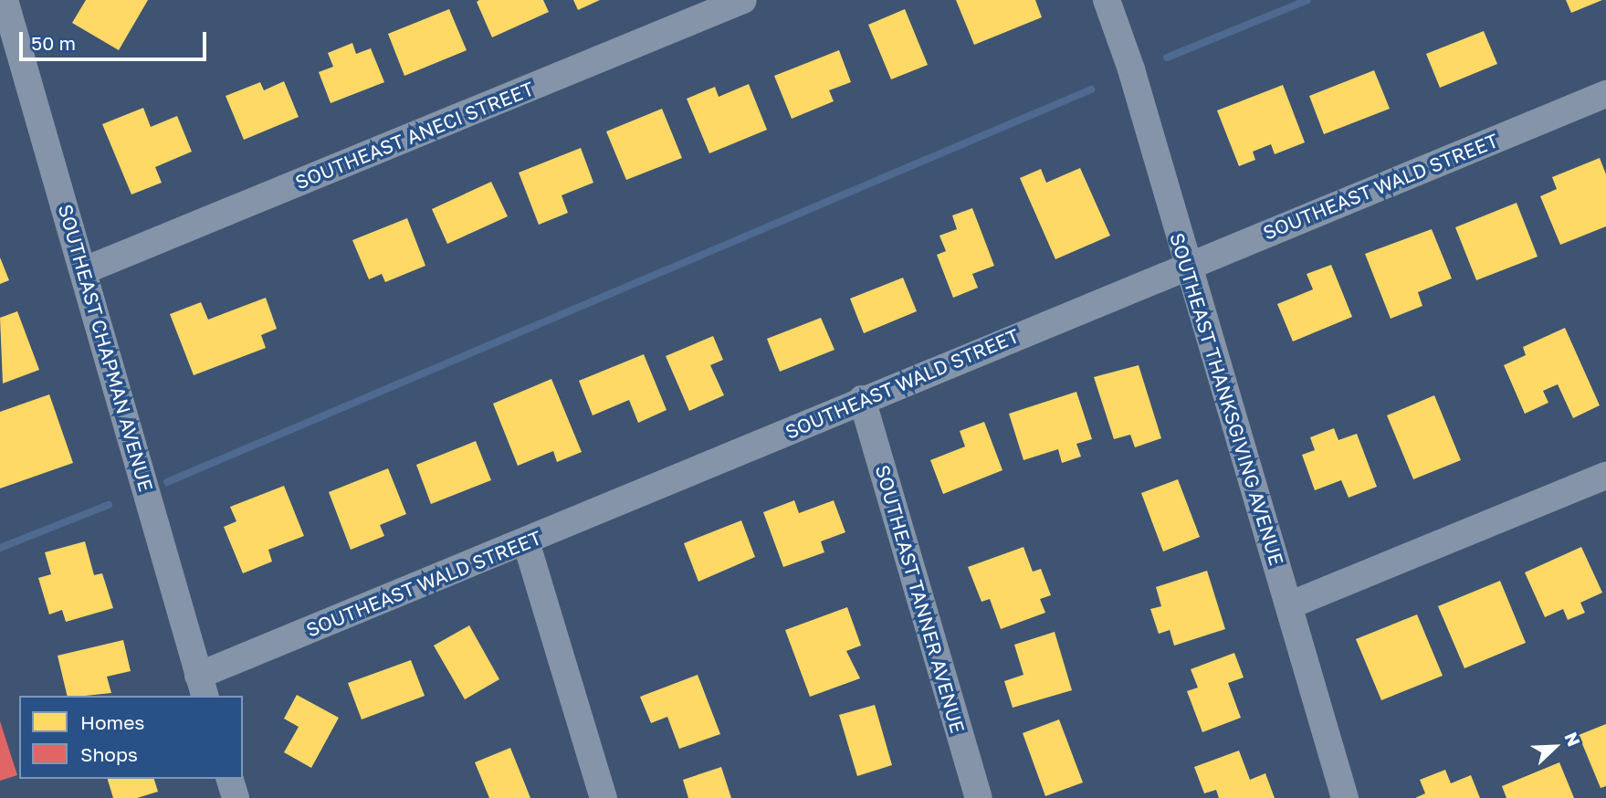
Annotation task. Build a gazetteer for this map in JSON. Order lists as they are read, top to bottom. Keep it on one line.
{"streets":{"street":["SOUTHEAST ANECI STREET","SOUTHEAST WALD STREET","SOUTHEAST CHAPMAN AVENUE","SOUTHEAST THANKSGIVING AVENUE","SOUTHEAST TANNER AVENUE"]},"crossings":[["SOUTHEAST ANECI STREET","SOUTHEAST CHAPMAN AVENUE"],["SOUTHEAST WALD STREET","SOUTHEAST CHAPMAN AVENUE"],["SOUTHEAST WALD STREET","SOUTHEAST THANKSGIVING AVENUE"],["SOUTHEAST WALD STREET","SOUTHEAST TANNER AVENUE"]],"legend":["Homes","Shops"],"scale_bar":"50 m","north":"top right"}
